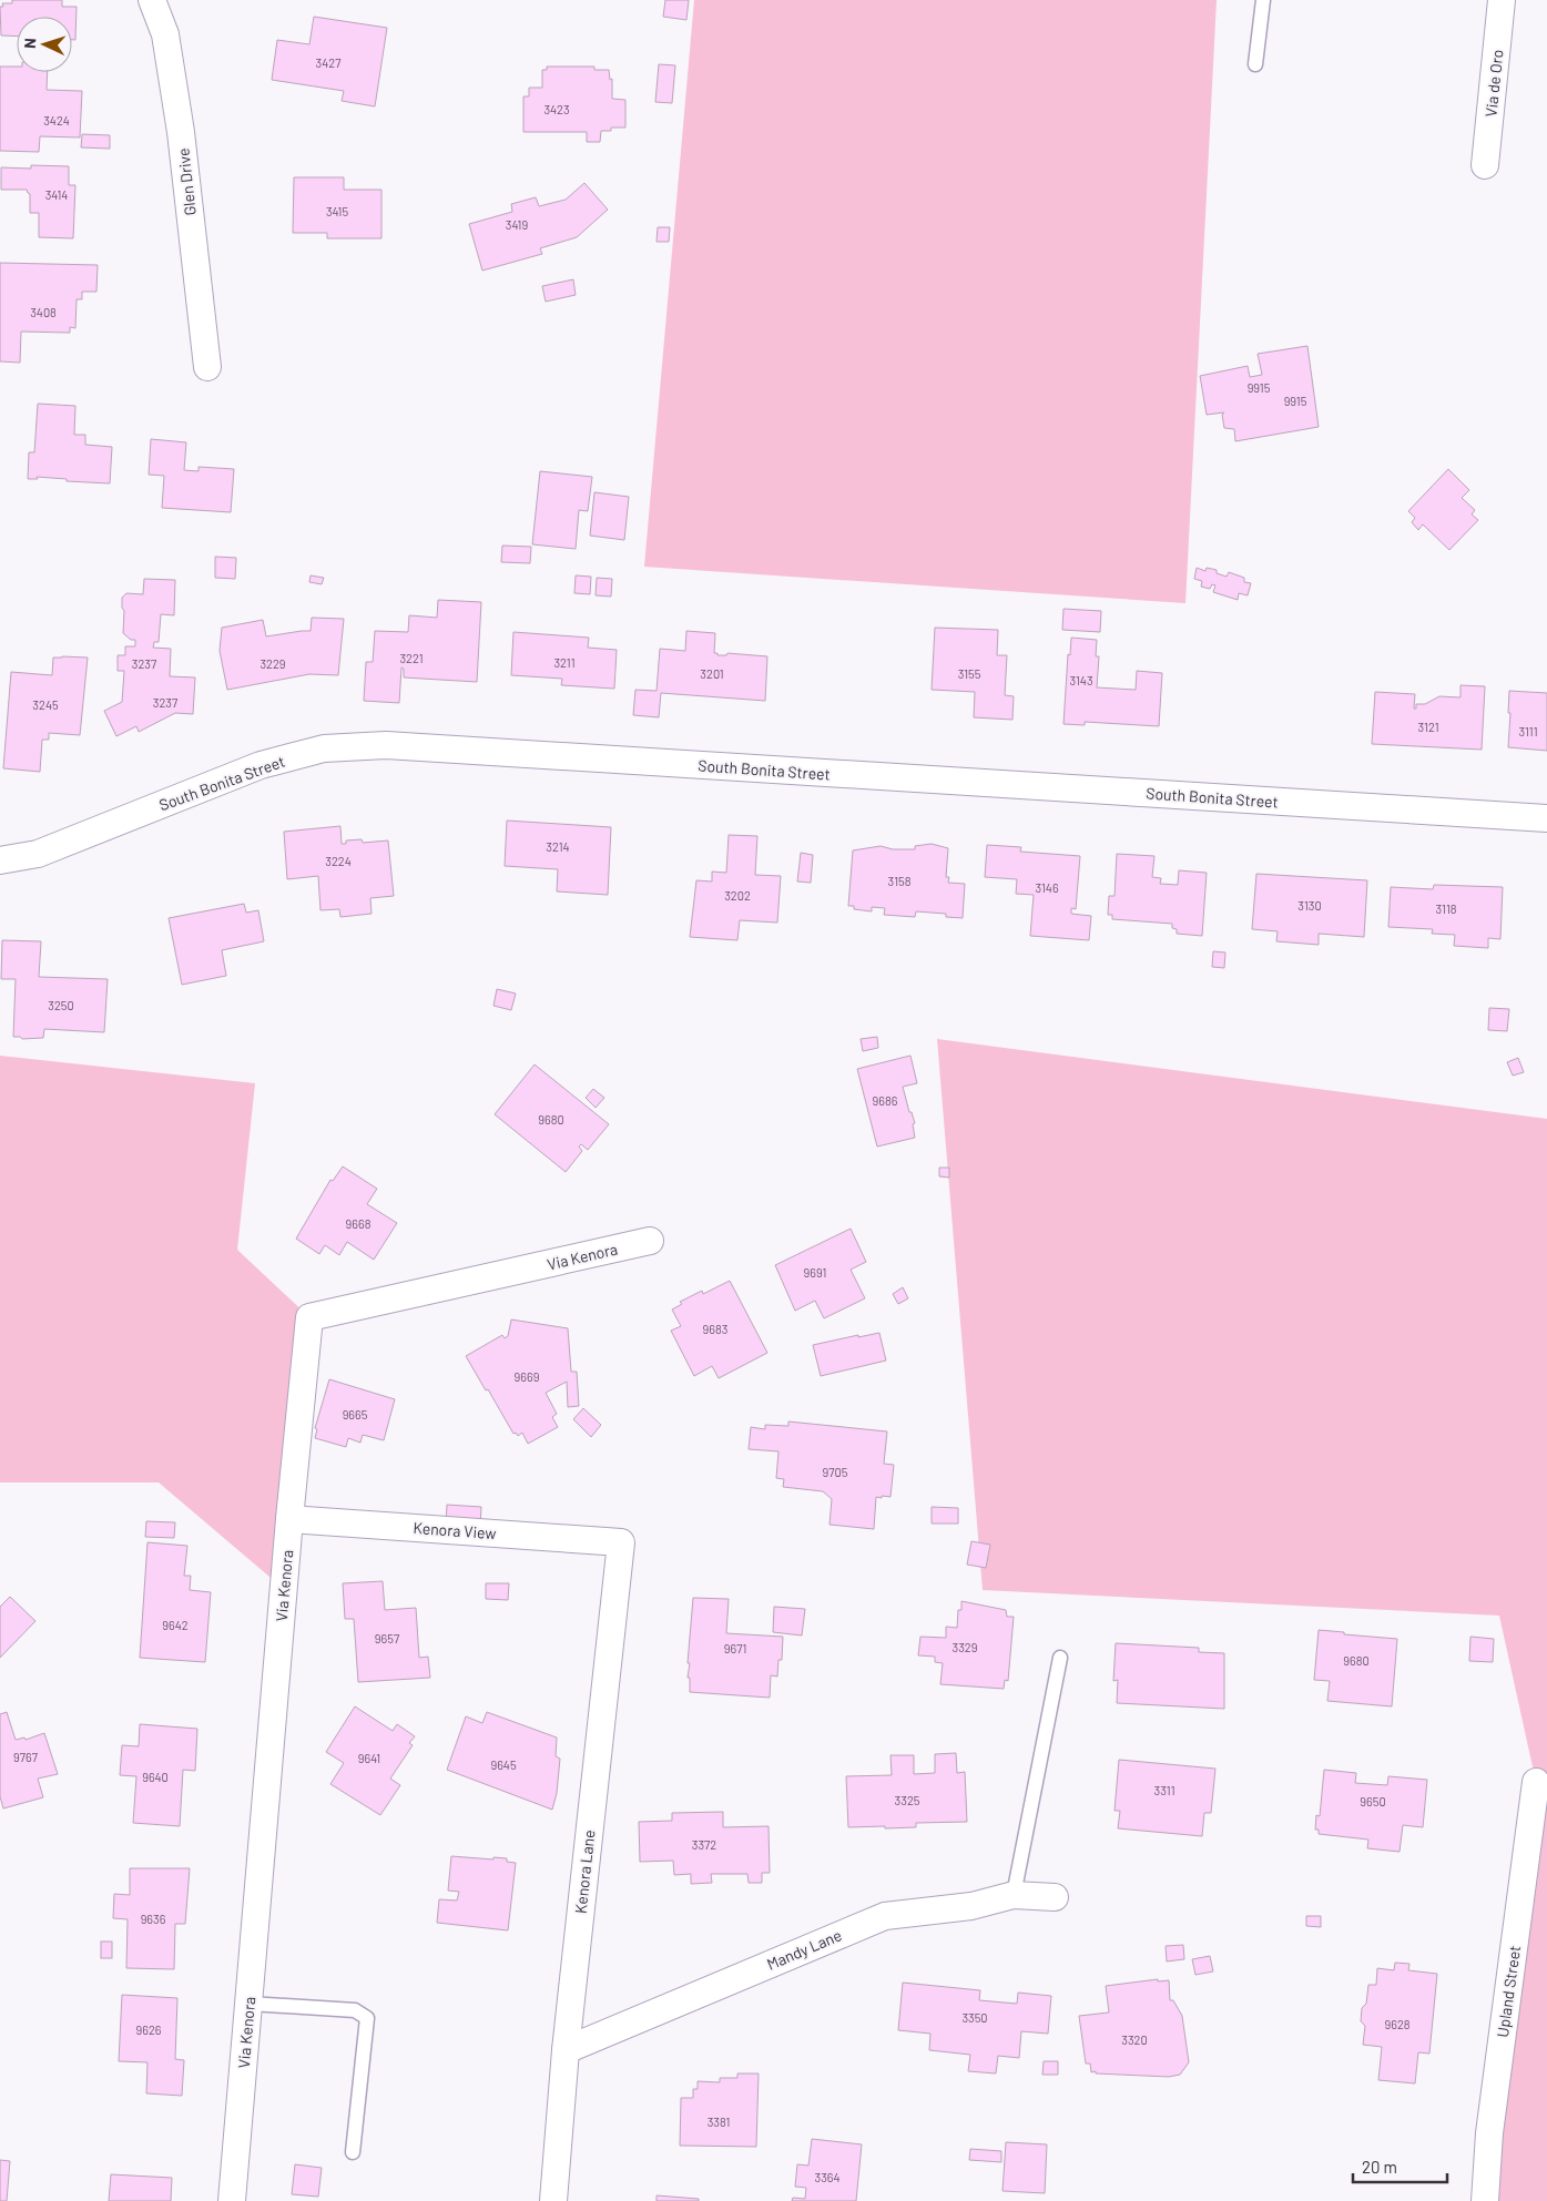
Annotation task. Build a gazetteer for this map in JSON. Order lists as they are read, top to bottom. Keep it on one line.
{"streets":{"street":["Via de Oro","Glen Drive","South Bonita Street","Via Kenora","Kenora View","Kenora Lane","Mandy Lane","Upland Street"]},"crossings":[["Via Kenora","Kenora View"],["Kenora View","Kenora Lane"],["Kenora Lane","Mandy Lane"]],"house_numbers":["3427","3423","3424","3414","3415","3419","3408","9915","9915","3221","3211","3237","3229","3201","3155","3143","3237","3245","3121","3111","3214","3224","3158","3146","3202","3130","3118","3250","9686","9680","9668","9691","9683","9669","9665","9705","9642","9657","3329","9671","9680","9767","9641","9645","9640","3311","3325","9650","3372","9636","3350","9628","9626","3320","3381","3364"],"scale_bar":"20 m","north":"left"}
